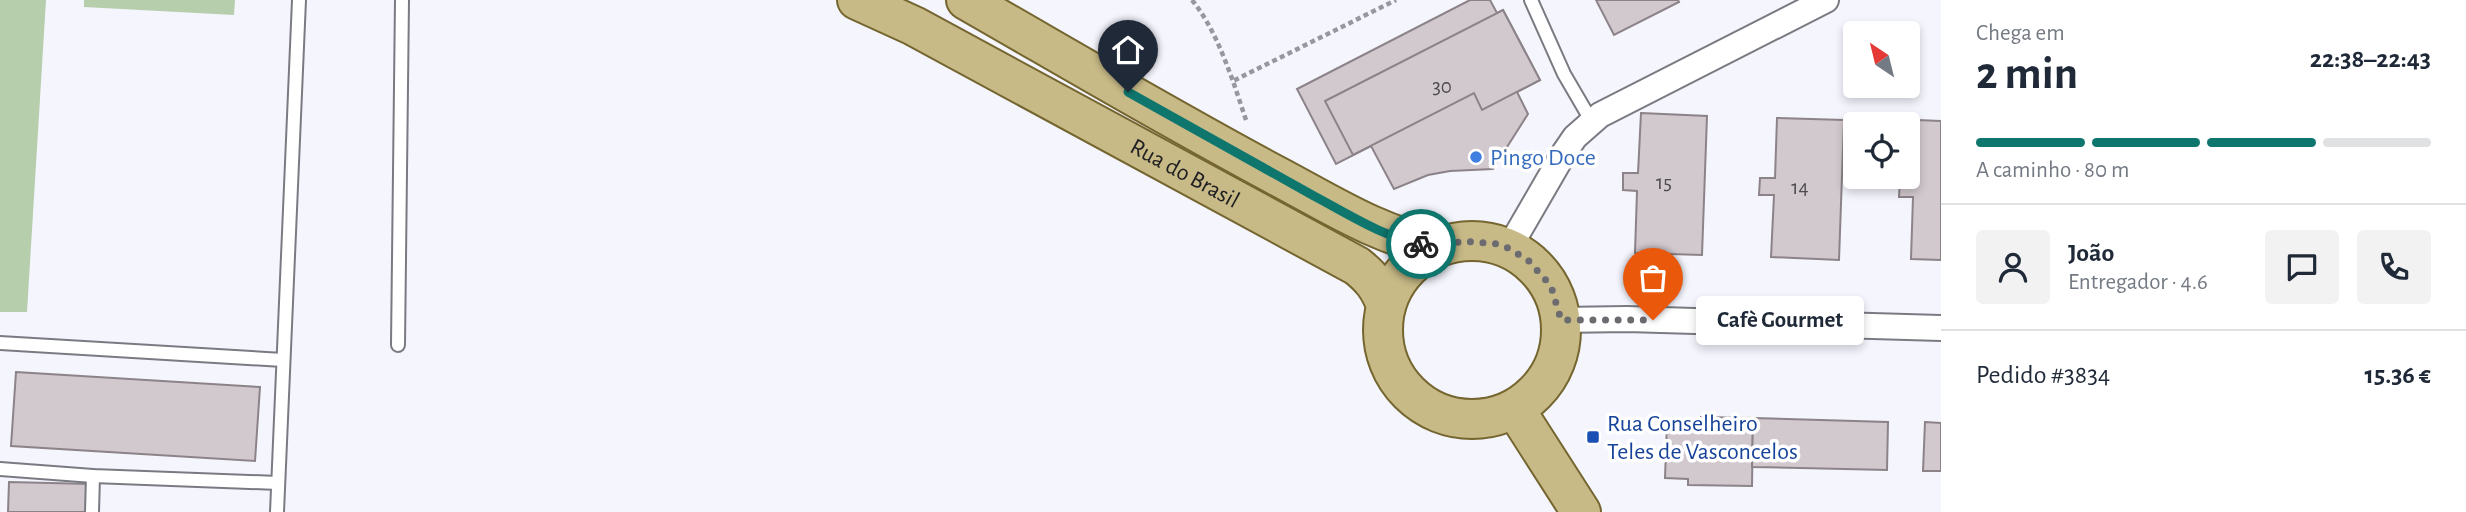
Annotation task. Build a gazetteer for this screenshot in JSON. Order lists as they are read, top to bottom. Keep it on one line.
{"streets":{"main road":["Rua do Brasil"]},"places":{"other":["Pingo Doce","Cafè Gourmet"],"transit":["Rua Conselheiro Teles de Vasconcelos"]},"house_numbers":["30","15","14"],"north":"top left","page":{"heading":["2 min","Chega em","22:38–22:43"],"panel":["João","Entregador · 4.6","Pedido #3834","15.36 €"],"bar":"A caminho · 80 m","bubble":"Cafè Gourmet"}}
